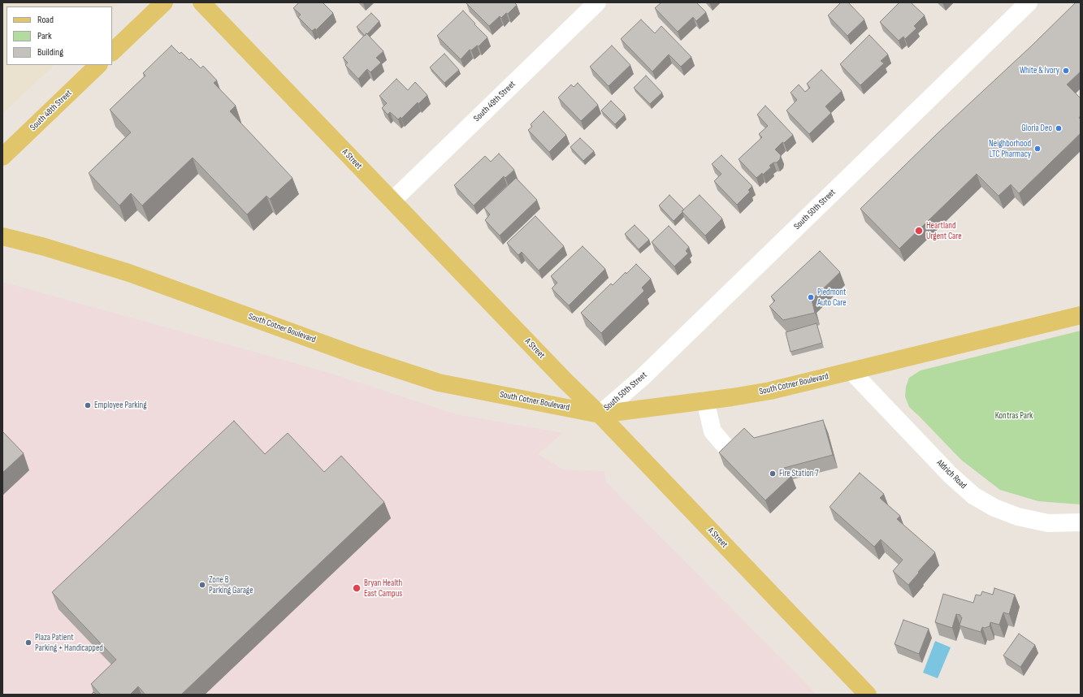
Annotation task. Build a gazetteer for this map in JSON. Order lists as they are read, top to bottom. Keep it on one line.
{"streets":{"main road":["South 48th Street","A Street","South Cotner Boulevard"],"street":["South 49th Street","South 50th Street","Aldrich Road"]},"crossings":[["South 49th Street","A Street"],["A Street","South 50th Street"],["A Street","South Cotner Boulevard"],["South 50th Street","South Cotner Boulevard"],["South Cotner Boulevard","Aldrich Road"]],"parks":["Kontras Park"],"places":["White & Ivory","Gloria Deo","Neighborhood LTC Pharmacy","Heartland Urgent Care","Piedmont Auto Care","Employee Parking","Fire Station 7","Zone B Parking Garage","Bryan Health East Campus","Plaza Patient Parking + Handicapped"],"legend":["Road","Park","Building"]}
